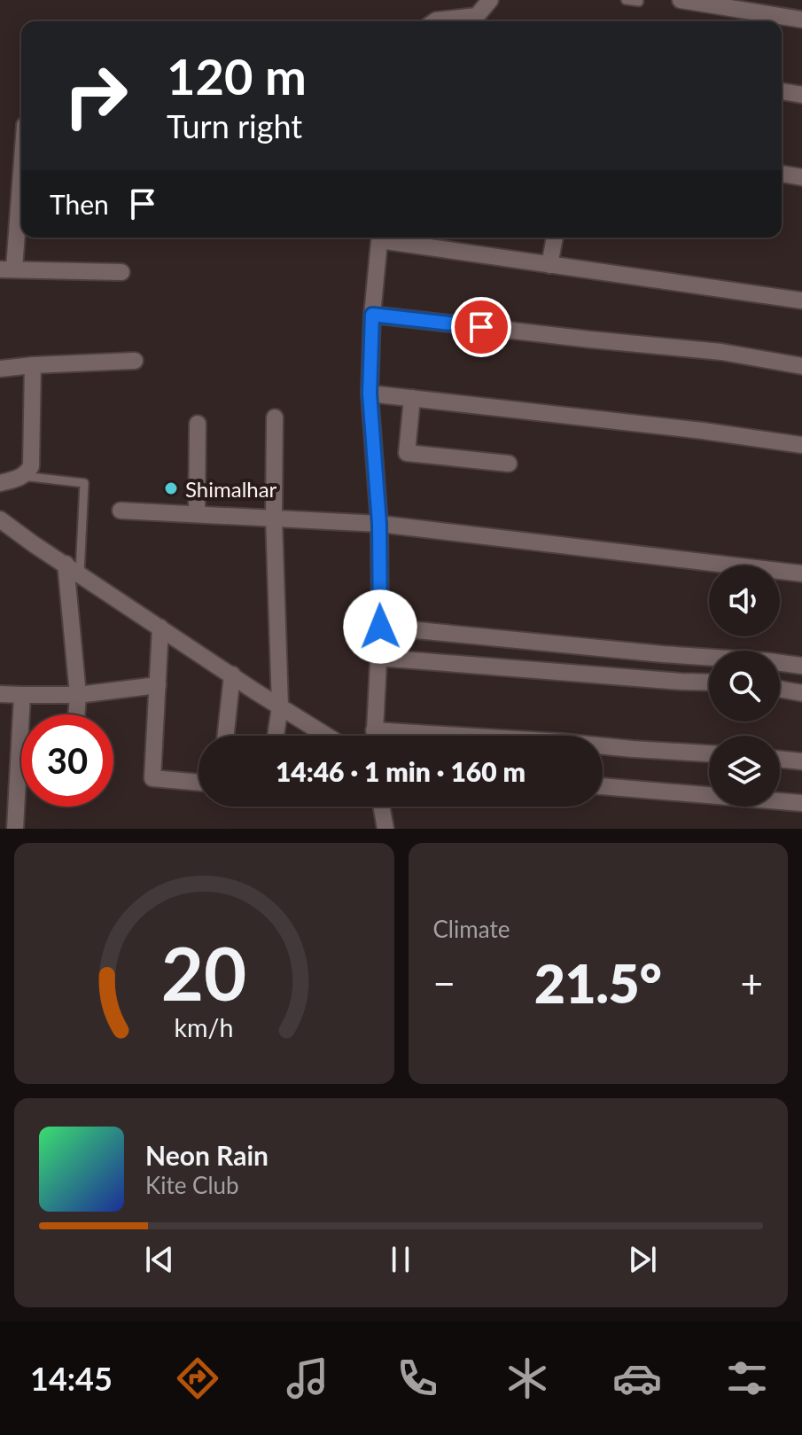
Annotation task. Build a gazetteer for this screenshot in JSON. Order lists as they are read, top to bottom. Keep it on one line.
{"places":["Shimalhar"],"page":{"turn":["120 m","Turn right"],"then":"Then","limit":"30","trip":"14:46 · 1 min · 160 m","tile":"Climate","heat":["−","21.5°","+"],"song":["Neon Rain","Kite Club"],"tabs":"14:45","gauge":["20","km/h"]}}
